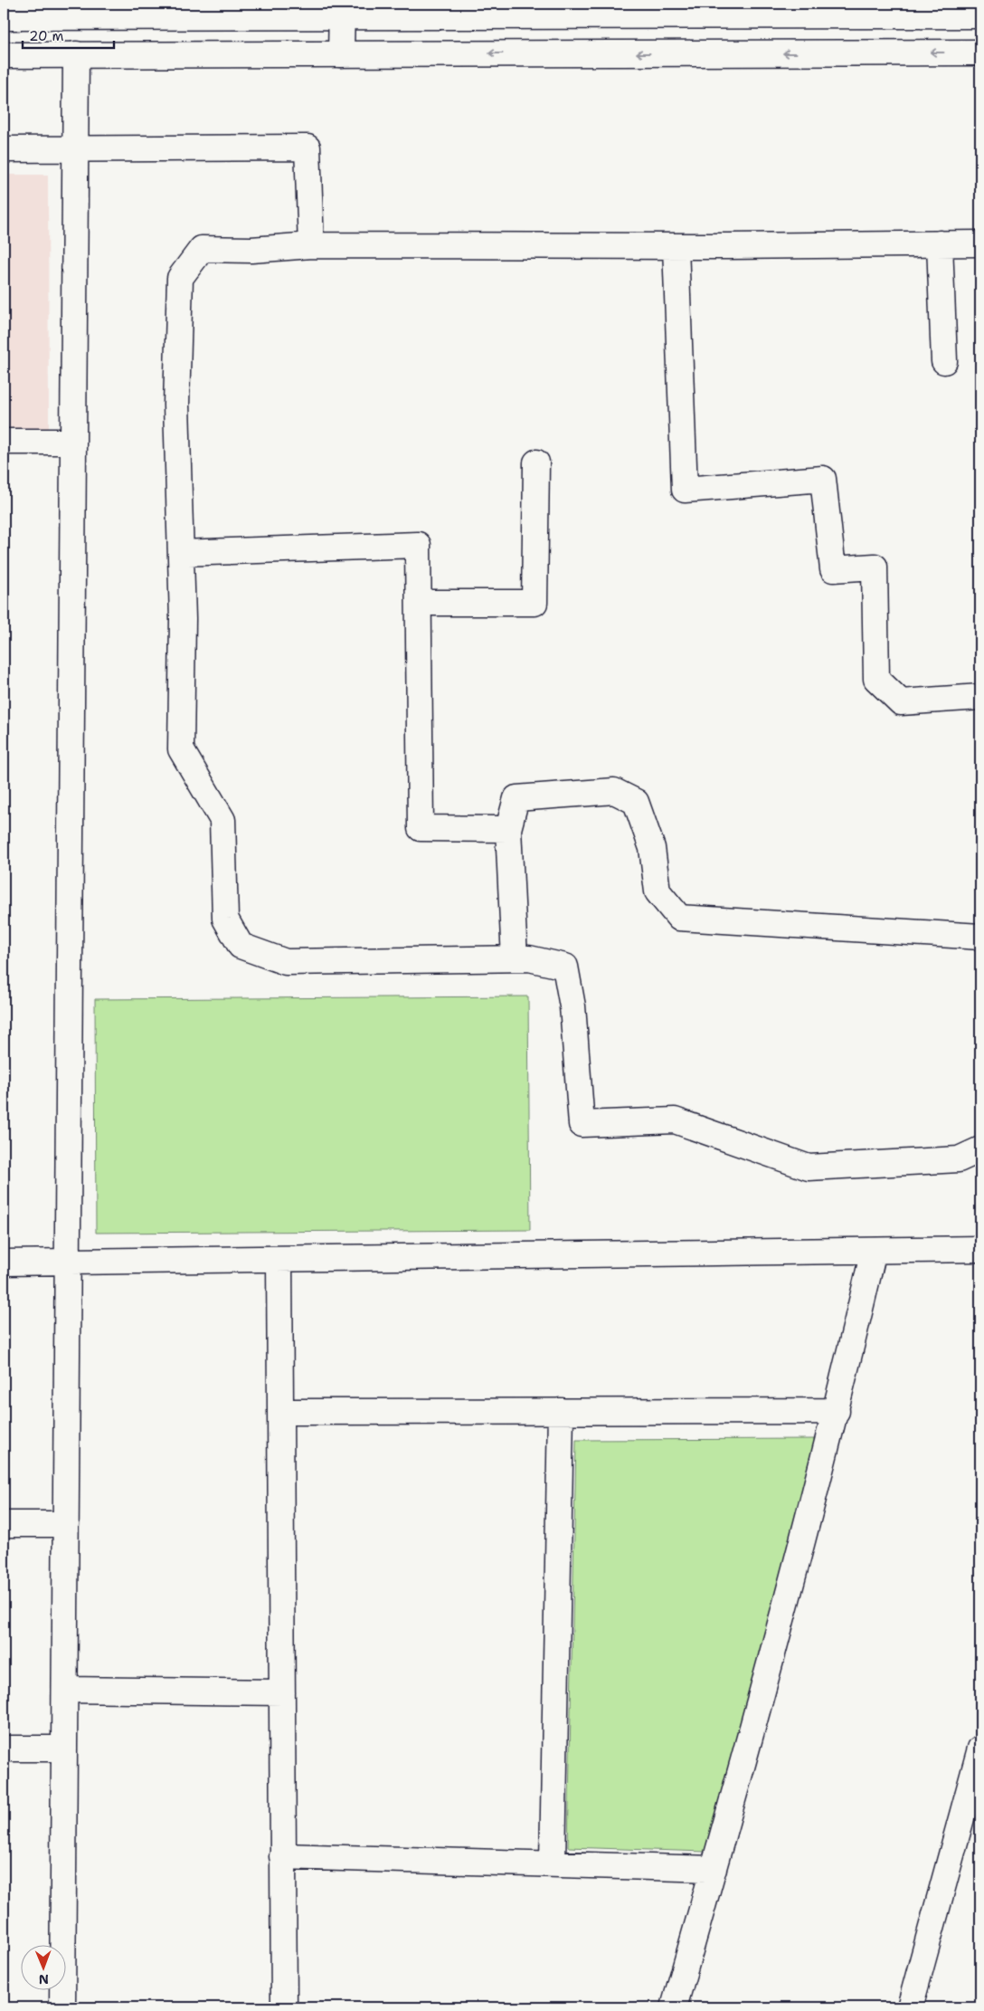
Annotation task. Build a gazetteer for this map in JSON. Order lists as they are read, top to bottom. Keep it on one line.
{"scale_bar":"20 m","north":"bottom"}
